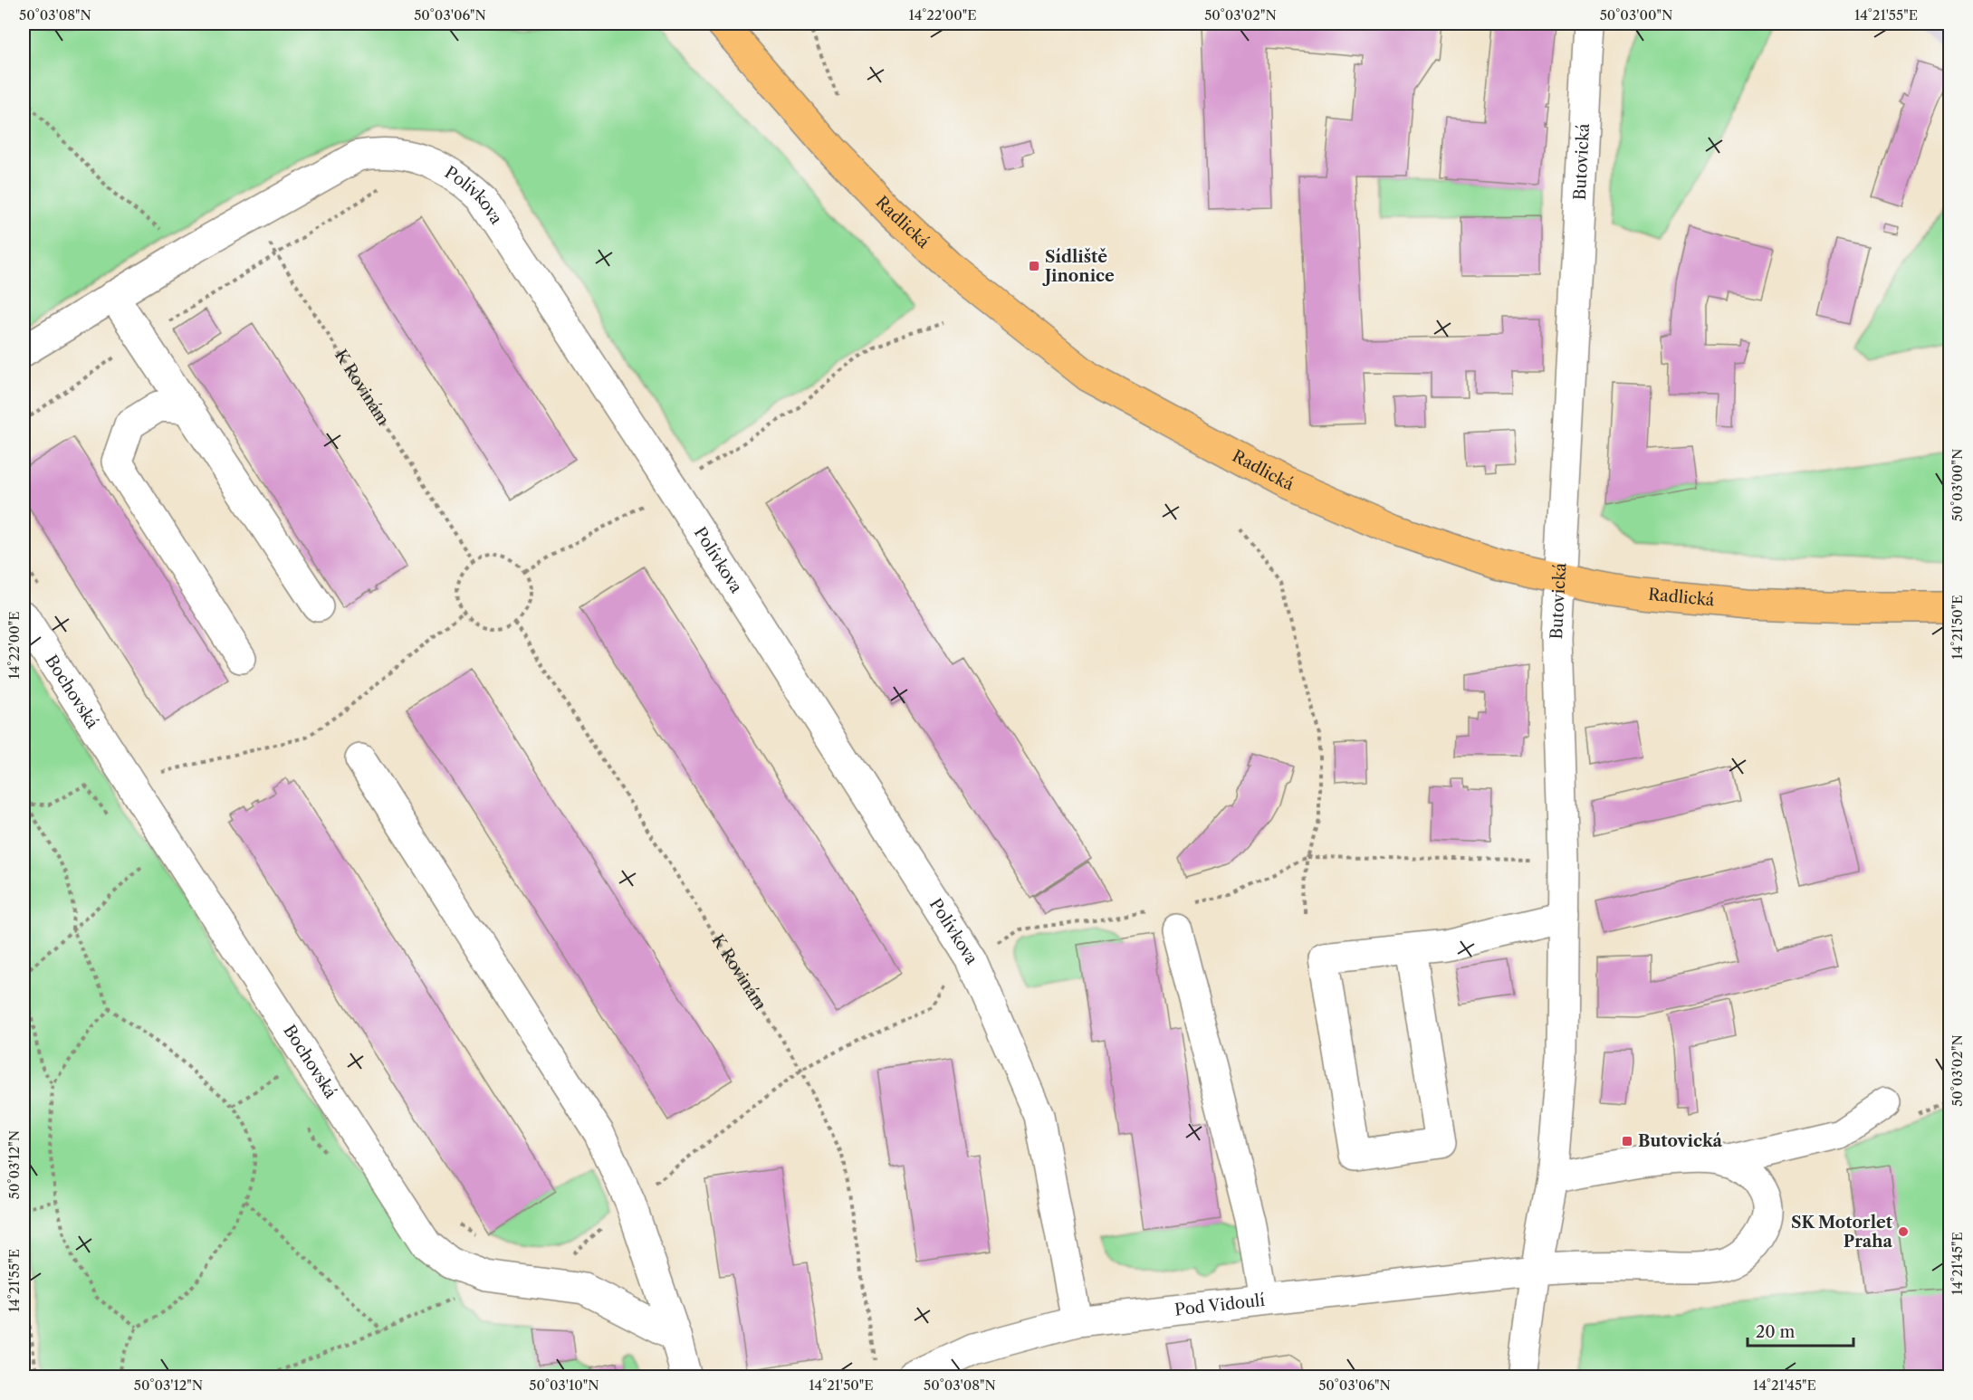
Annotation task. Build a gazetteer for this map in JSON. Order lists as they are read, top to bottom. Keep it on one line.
{"streets":{"main road":["Radlická"],"street":["Butovická","Polívkova","Bochovská","Pod Vidoulí"],"path":["K Rovinám"]},"crossings":[["Butovická","Radlická"],["Butovická","Pod Vidoulí"],["Polívkova","K Rovinám"],["Polívkova","Pod Vidoulí"]],"places":{"transit":["Sídliště Jinonice","Butovická"],"other":["SK Motorlet Praha"]},"scale_bar":"20 m","coordinates":["50°03'08\"N","50°03'06\"N","14°22'00\"E","50°03'02\"N","50°03'00\"N","14°21'55\"E","14°21'50\"E","50°03'12\"N","14°21'45\"E","50°03'10\"N"]}
